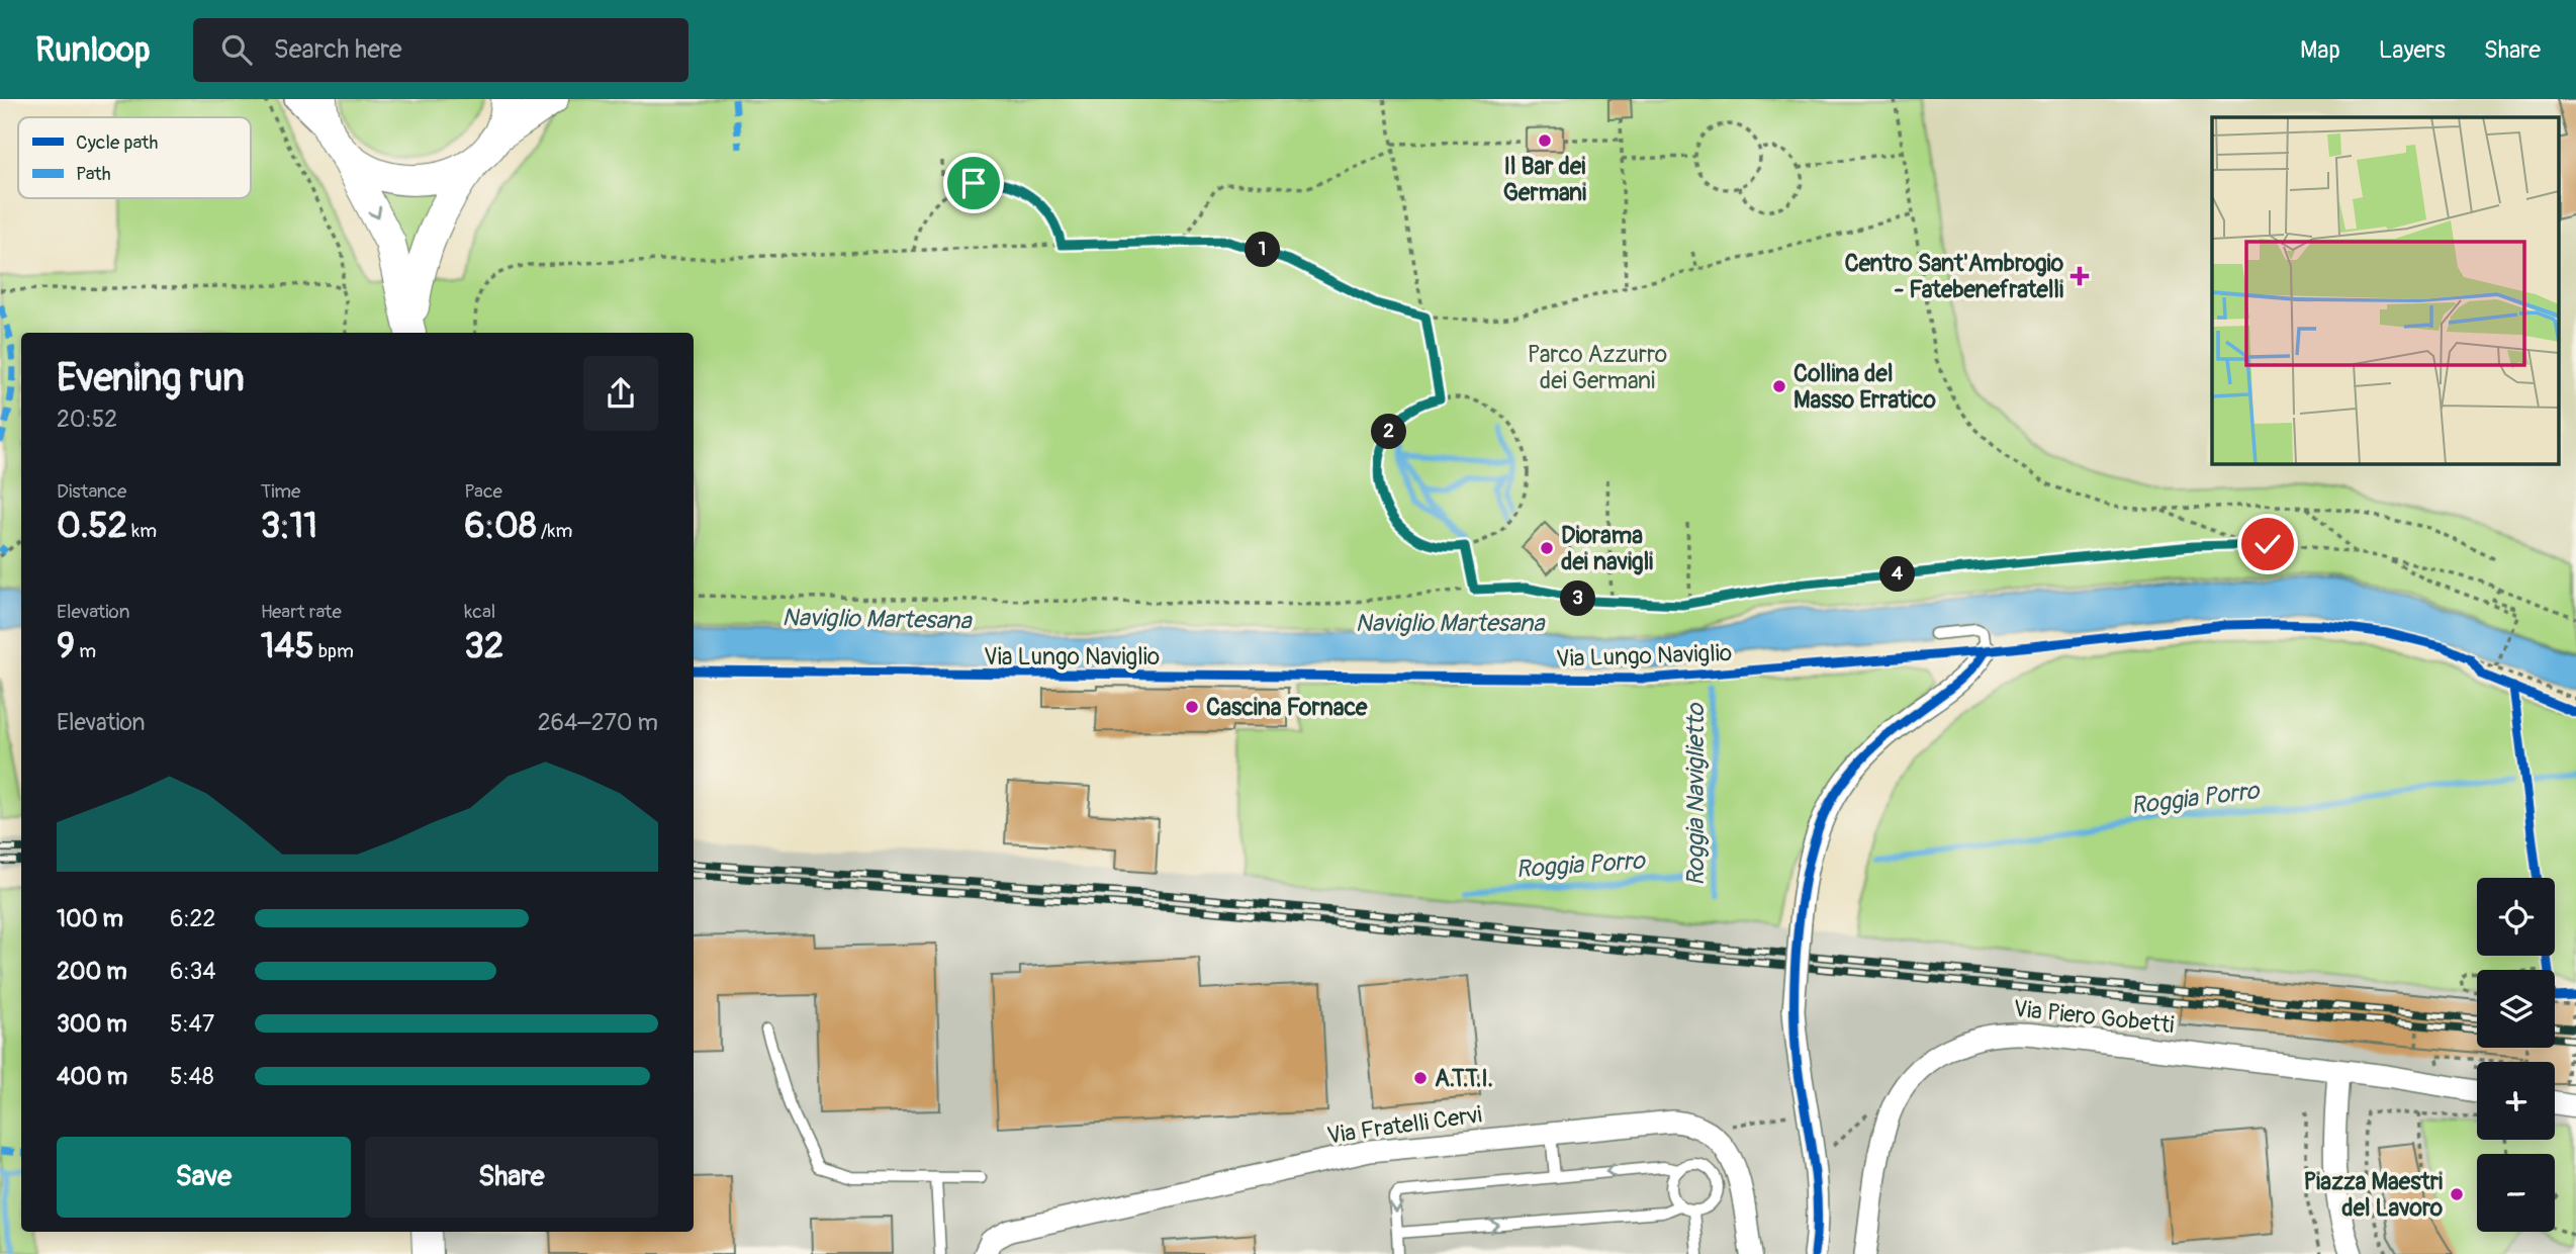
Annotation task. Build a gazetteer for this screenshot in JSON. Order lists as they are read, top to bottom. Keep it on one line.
{"streets":{"street":["Via Piero Gobetti","Via Fratelli Cervi"],"cycle path":["Via Lungo Naviglio"]},"water":["Naviglio Martesana","Roggia Naviglietto","Roggia Porro"],"parks":["Parco Azzurro dei Germani"],"places":{"other":["Il Bar dei Germani","Collina del Masso Erratico","Diorama dei navigli","Cascina Fornace","A.T.T.I.","Piazza Maestri del Lavoro"],"health":["Centro Sant'Ambrogio - Fatebenefratelli"]},"legend":["Cycle path","Path"],"page":{"header":"Runloop","search":"Search here","nav":["Map","Layers","Share"],"pins":["1","2","4","3"],"heading":["Evening run","20:52"],"stats":[["Distance","0.52 km"],["Time","3:11"],["Pace","6:08 /km"],["Elevation","9 m"],["Heart rate","145 bpm"],["kcal","32"]],"chart":["Elevation","264–270 m"],"map_buttons":["+","−"],"list":[{"name":"100 m","note":"6:22"},{"name":"200 m","note":"6:34"},{"name":"300 m","note":"5:47"},{"name":"400 m","note":"5:48"}],"buttons":["Save","Share"]}}
